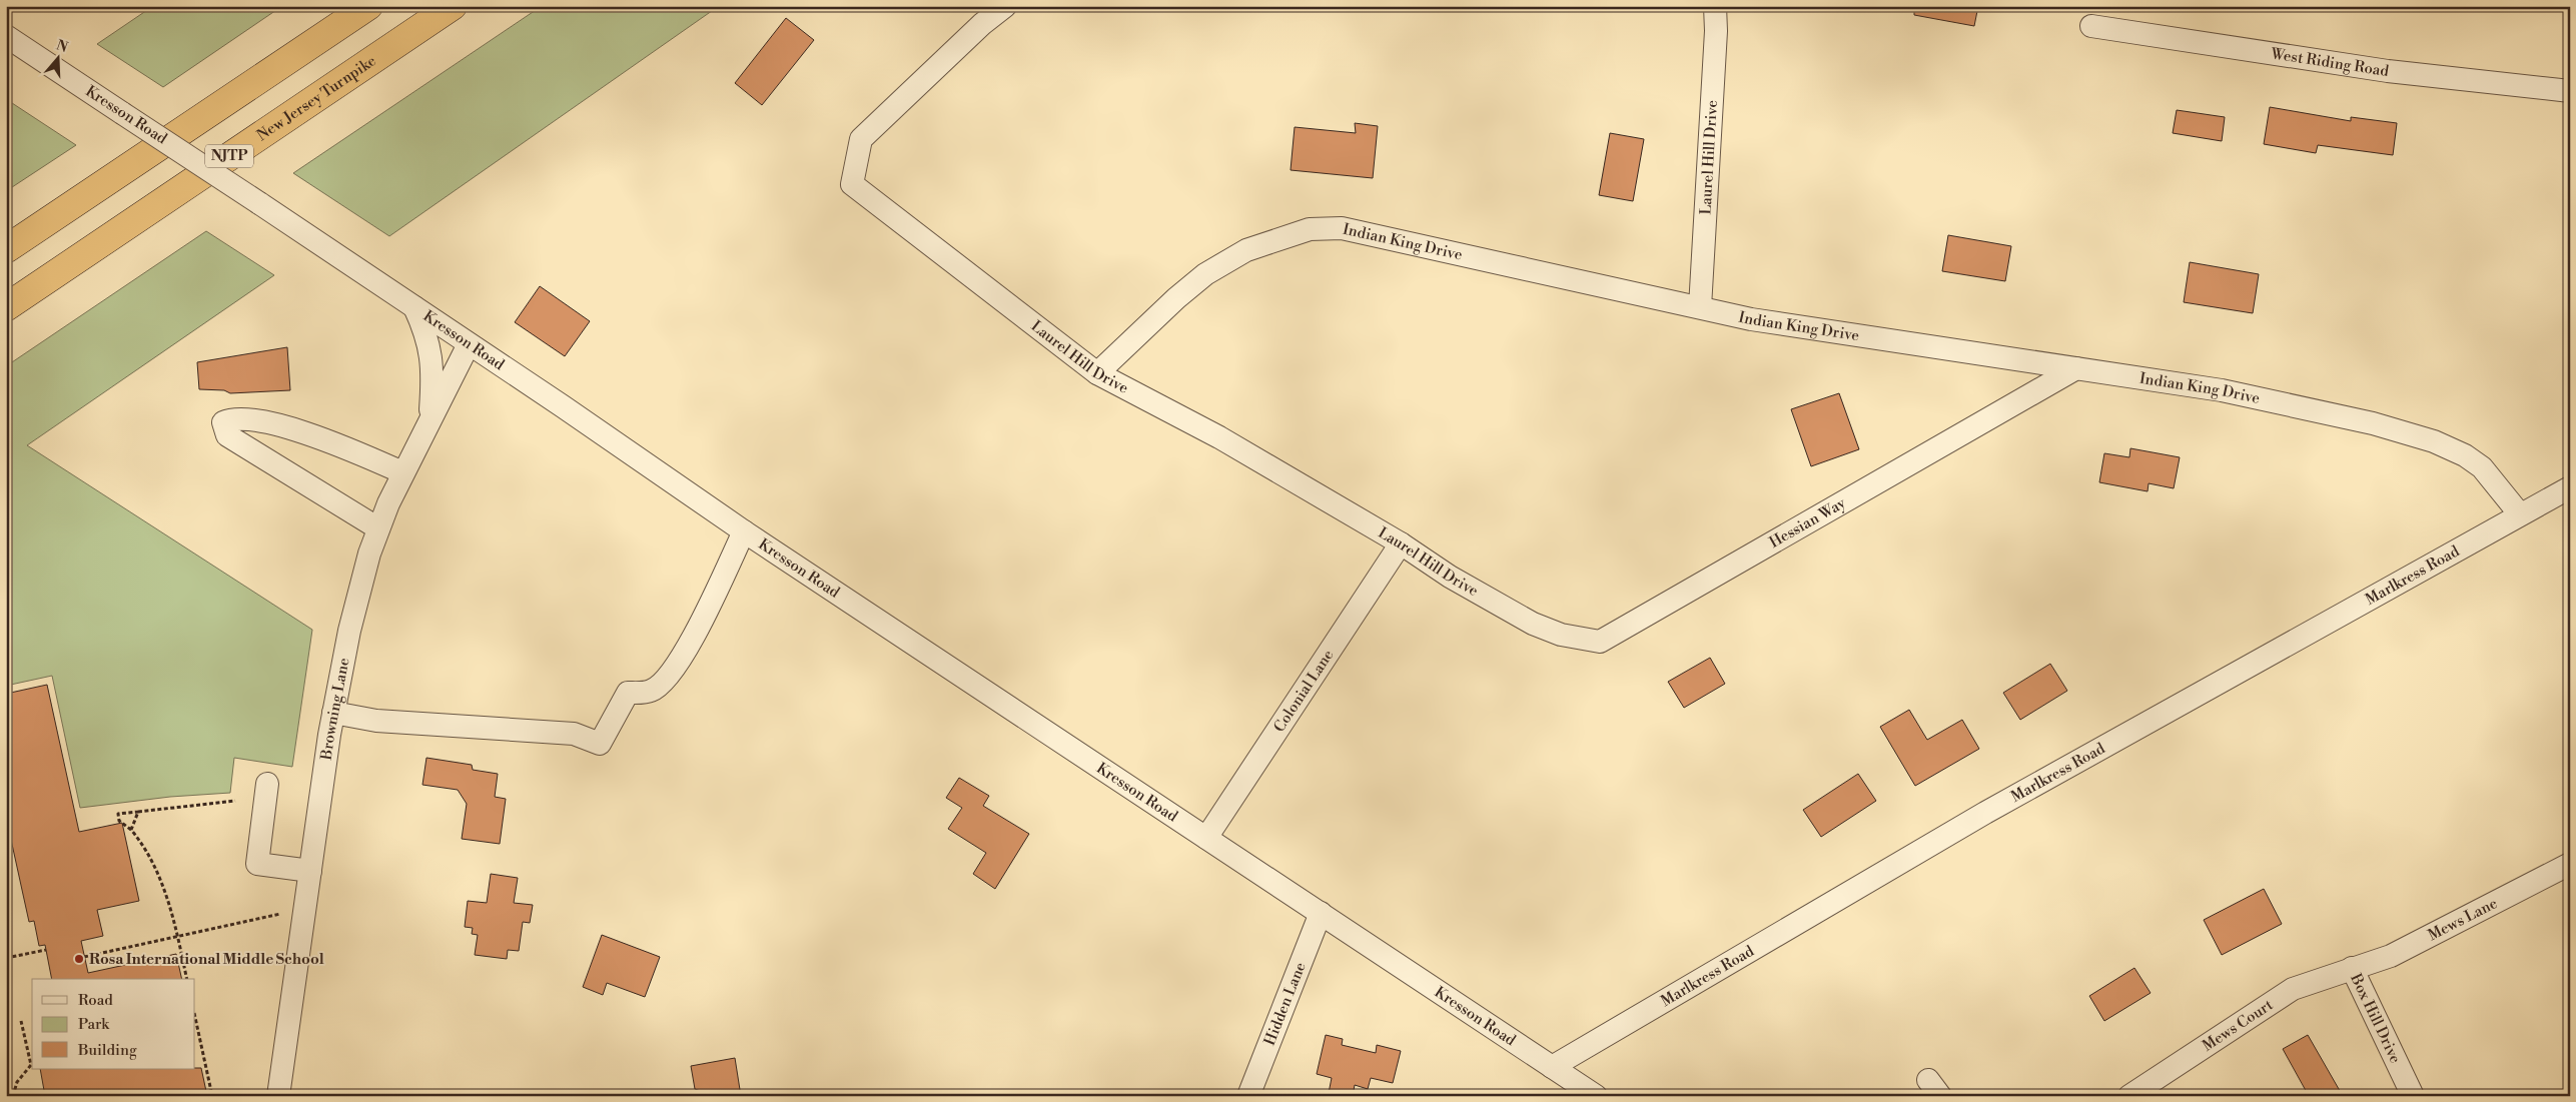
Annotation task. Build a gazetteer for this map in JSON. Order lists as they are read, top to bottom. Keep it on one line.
{"streets":{"highway":["New Jersey Turnpike","NJTP"],"street":["West Riding Road","Kresson Road","Laurel Hill Drive","Indian King Drive","Hessian Way","Marlkress Road","Colonial Lane","Browning Lane","Mews Lane","Hidden Lane","Box Hill Drive","Mews Court"]},"crossings":[["Kresson Road","Marlkress Road"],["Kresson Road","Colonial Lane"],["Kresson Road","Browning Lane"],["Kresson Road","Hidden Lane"],["Laurel Hill Drive","Indian King Drive"],["Laurel Hill Drive","Hessian Way"],["Laurel Hill Drive","Colonial Lane"],["Indian King Drive","Hessian Way"],["Indian King Drive","Marlkress Road"],["Mews Lane","Box Hill Drive"],["Mews Lane","Mews Court"],["Box Hill Drive","Mews Court"]],"places":["Rosa International Middle School"],"legend":["Road","Park","Building"],"north":"top"}
